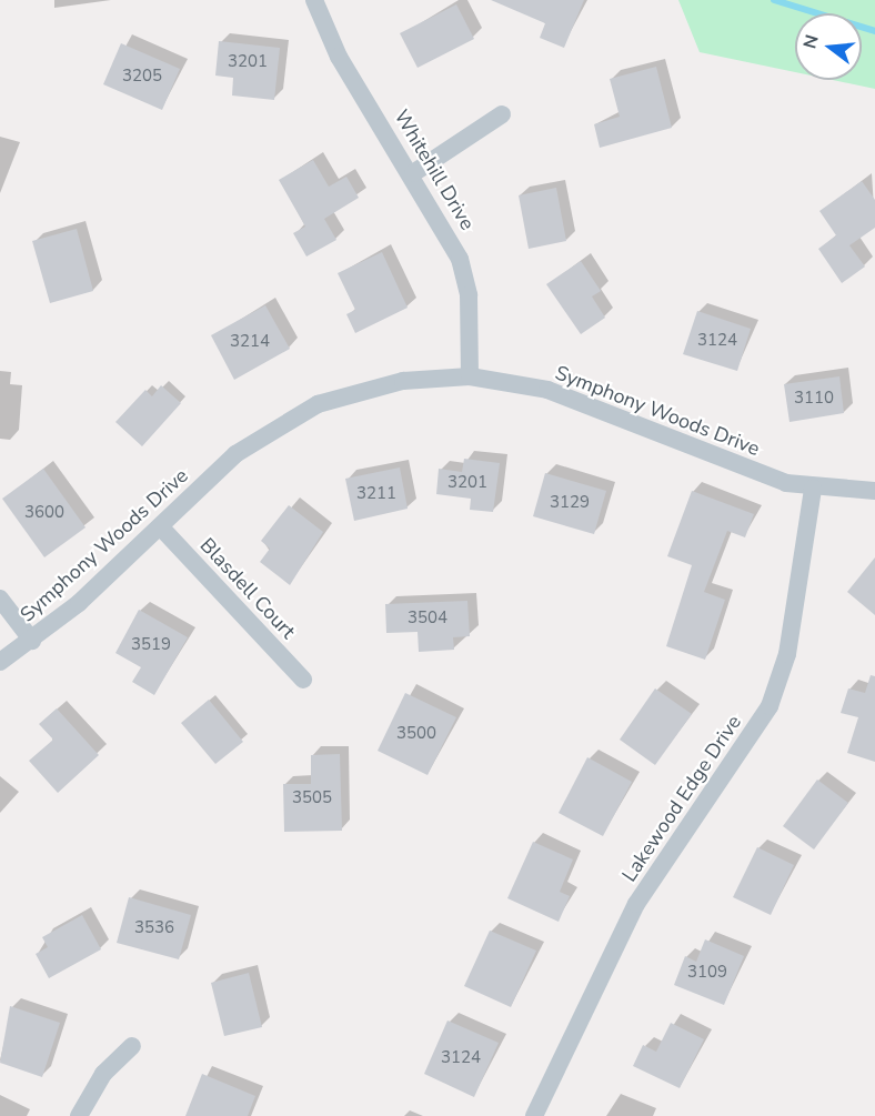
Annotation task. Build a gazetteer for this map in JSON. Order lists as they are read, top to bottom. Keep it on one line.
{"streets":{"street":["Whitehill Drive","Symphony Woods Drive","Blasdell Court","Lakewood Edge Drive"]},"crossings":[["Whitehill Drive","Symphony Woods Drive"],["Symphony Woods Drive","Blasdell Court"],["Symphony Woods Drive","Lakewood Edge Drive"]],"house_numbers":["3201","3205","3124","3214","3110","3201","3211","3129","3600","3504","3519","3500","3505","3536","3109","3124"],"north":"left"}
